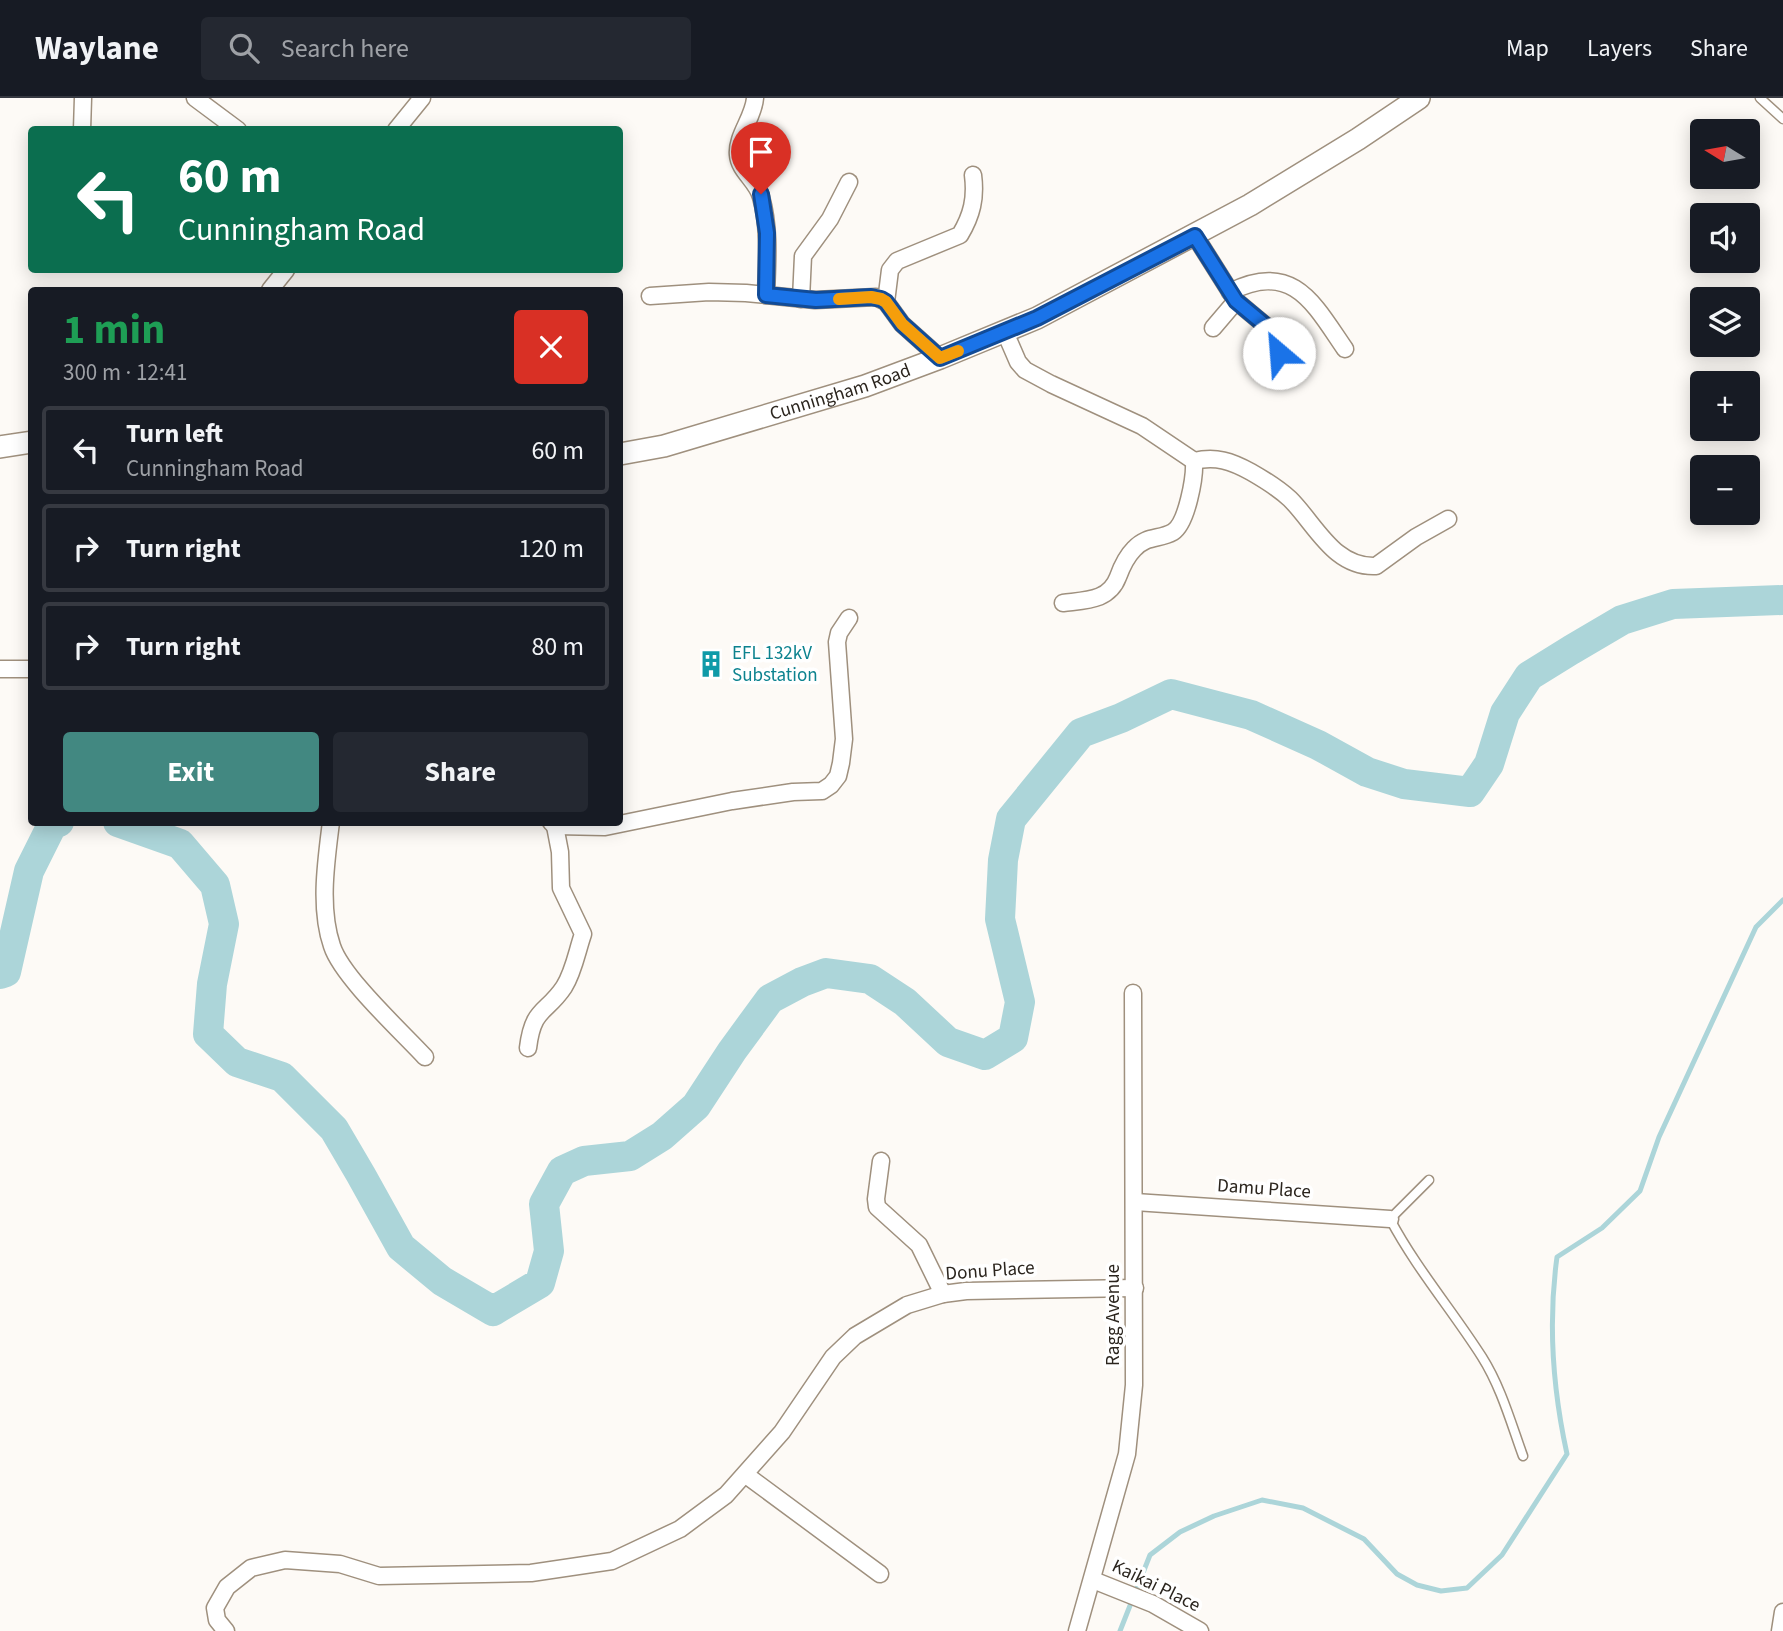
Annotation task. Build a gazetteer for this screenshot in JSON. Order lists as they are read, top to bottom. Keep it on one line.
{"streets":{"main road":["Cunningham Road"],"street":["Damu Place","Donu Place","Ragg Avenue","Kaikai Place"]},"crossings":[["Damu Place","Ragg Avenue"],["Donu Place","Ragg Avenue"],["Ragg Avenue","Kaikai Place"]],"places":{"building":["EFL 132kV Substation"]},"north":"left","page":{"header":"Waylane","search":"Search here","nav":["Map","Layers","Share"],"map_buttons":["+","−"],"turn":["60 m","Cunningham Road"],"heading":["1 min","300 m · 12:41"],"list":[{"name":"Turn left","note":"Cunningham Road","value":"60 m"},{"name":"Turn right","value":"120 m"},{"name":"Turn right","value":"80 m"}],"buttons":["Exit","Share"]}}
